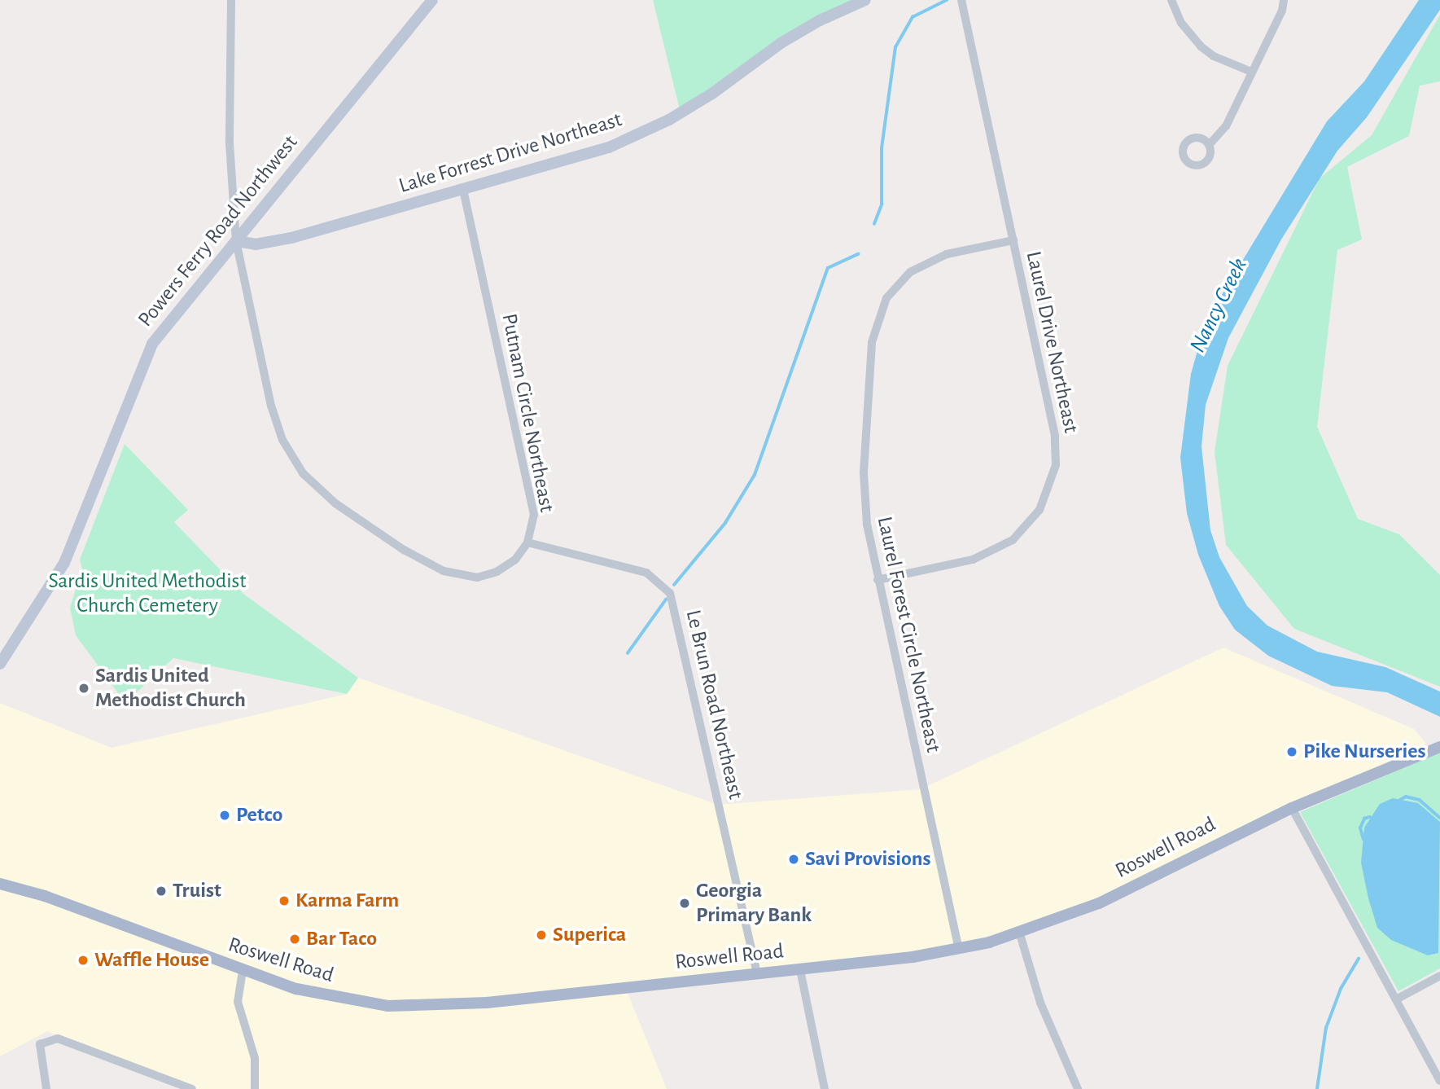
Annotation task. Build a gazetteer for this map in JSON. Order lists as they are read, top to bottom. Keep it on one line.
{"streets":{"main road":["Roswell Road"],"street":["Lake Forrest Drive Northeast","Powers Ferry Road Northwest","Laurel Drive Northeast","Putnam Circle Northeast","Laurel Forest Circle Northeast","Le Brun Road Northeast"]},"crossings":[["Lake Forrest Drive Northeast","Powers Ferry Road Northwest"],["Lake Forrest Drive Northeast","Putnam Circle Northeast"],["Powers Ferry Road Northwest","Putnam Circle Northeast"],["Laurel Drive Northeast","Laurel Forest Circle Northeast"],["Putnam Circle Northeast","Le Brun Road Northeast"],["Laurel Forest Circle Northeast","Roswell Road"],["Le Brun Road Northeast","Roswell Road"]],"water":["Nancy Creek"],"parks":["Sardis United Methodist Church Cemetery"],"places":["Sardis United Methodist Church","Pike Nurseries","Petco","Savi Provisions","Truist","Karma Farm","Georgia Primary Bank","Superica","Bar Taco","Waffle House"]}
